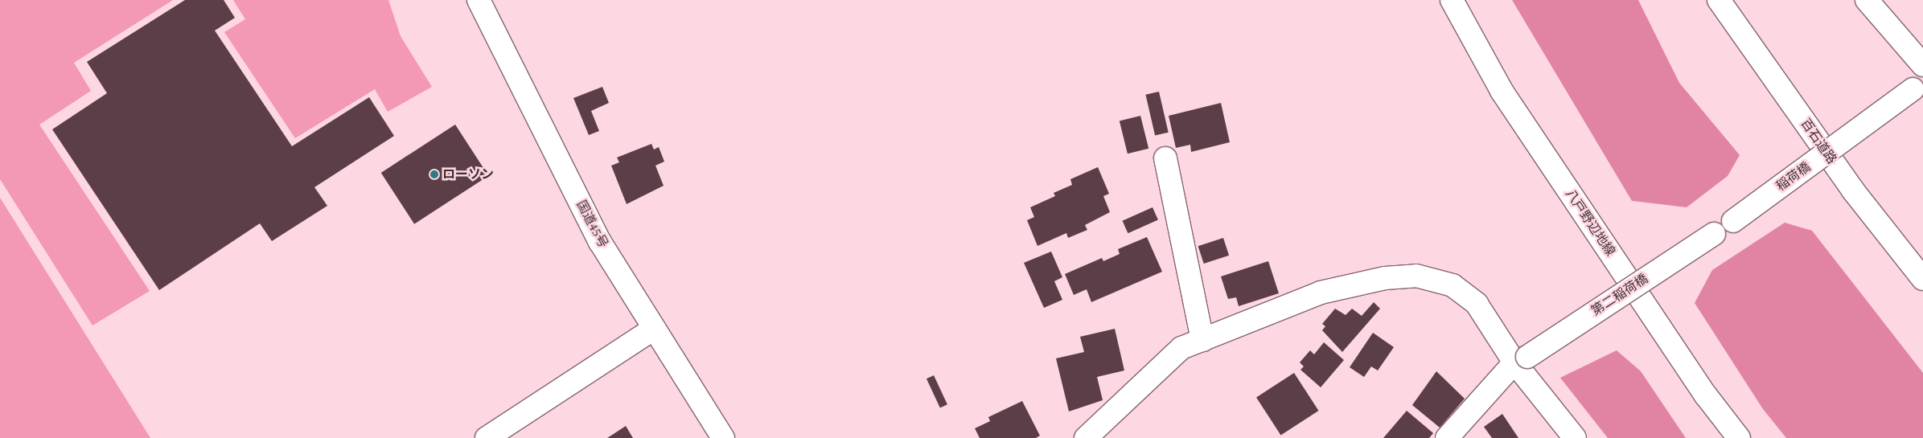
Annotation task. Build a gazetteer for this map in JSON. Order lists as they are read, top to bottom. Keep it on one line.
{"streets":{"main road":["百石道路","稲荷橋","八戸野辺地線","国道45号","第二稲荷橋"]},"crossings":[["稲荷橋","第二稲荷橋"]],"places":["ローソン"]}
